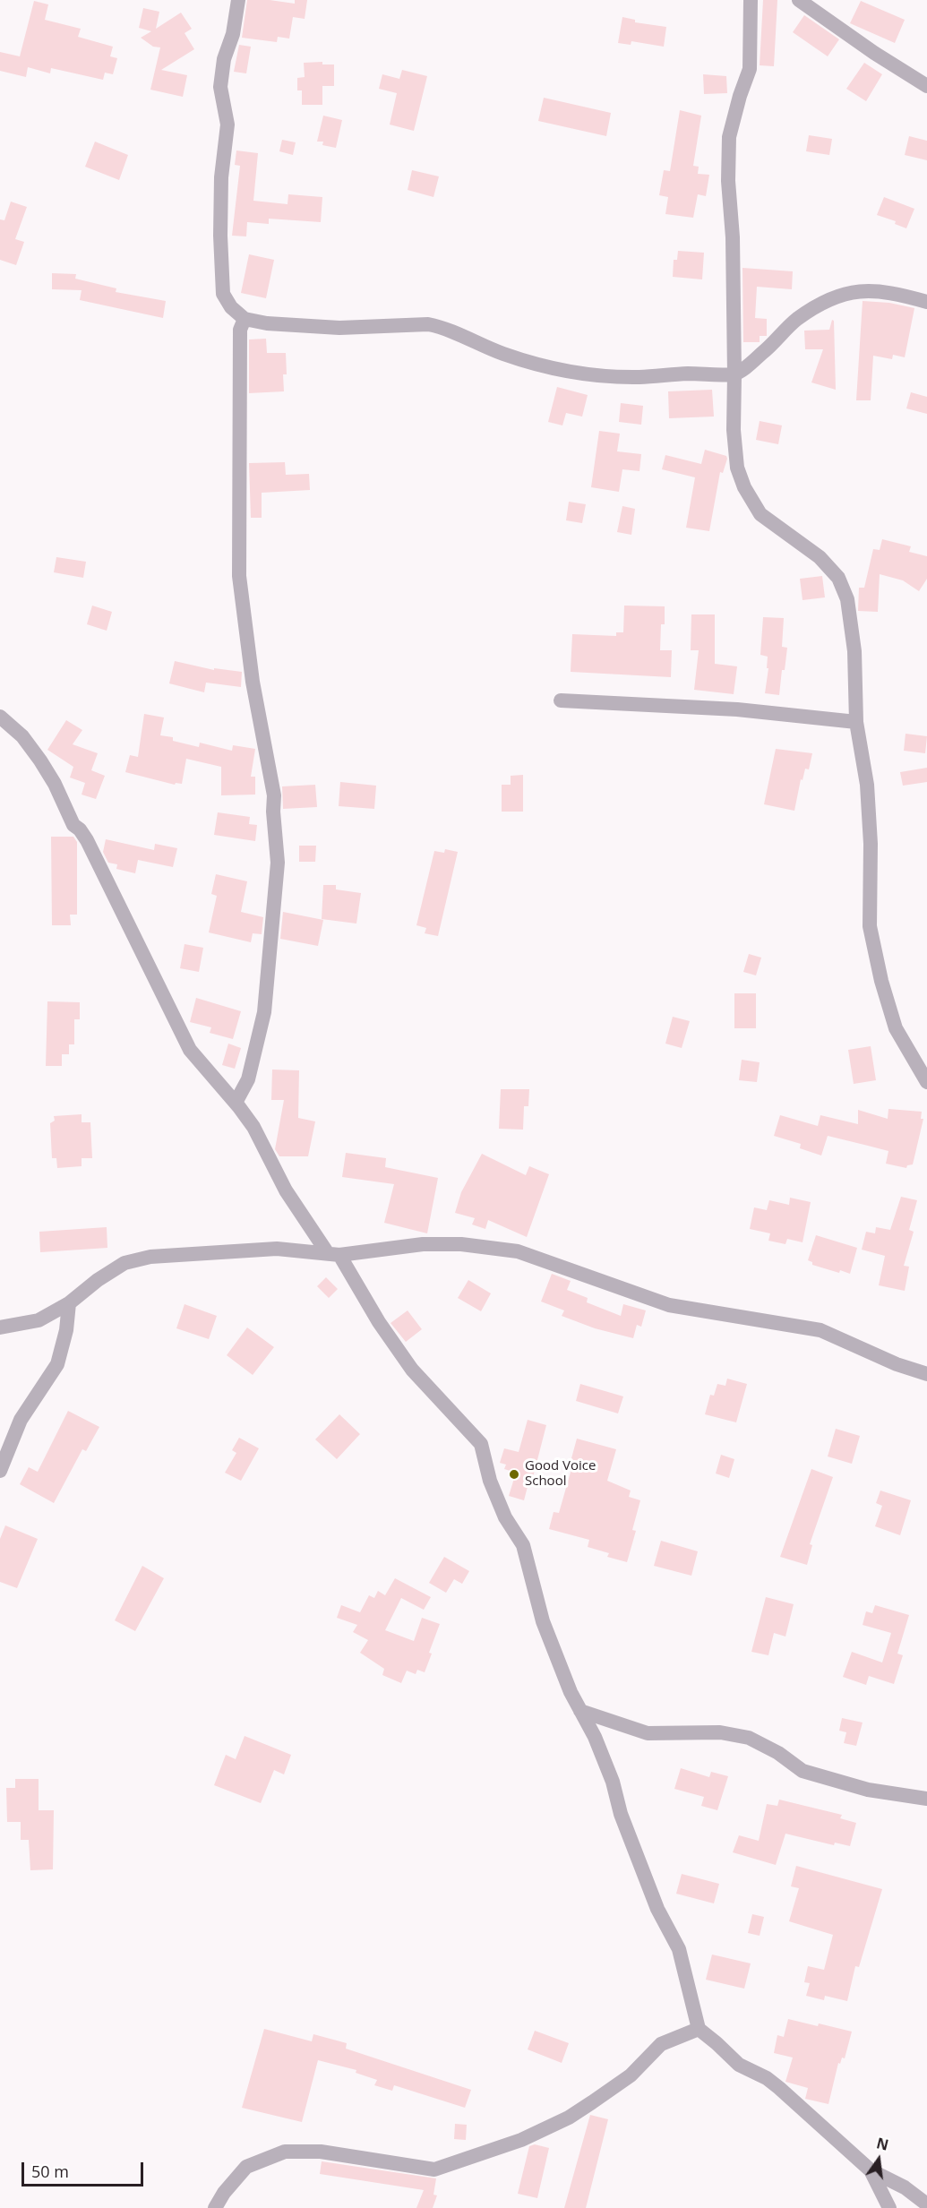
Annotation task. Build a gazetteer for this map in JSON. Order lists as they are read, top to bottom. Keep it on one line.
{"places":["Good Voice School"],"scale_bar":"50 m","north":"top"}
